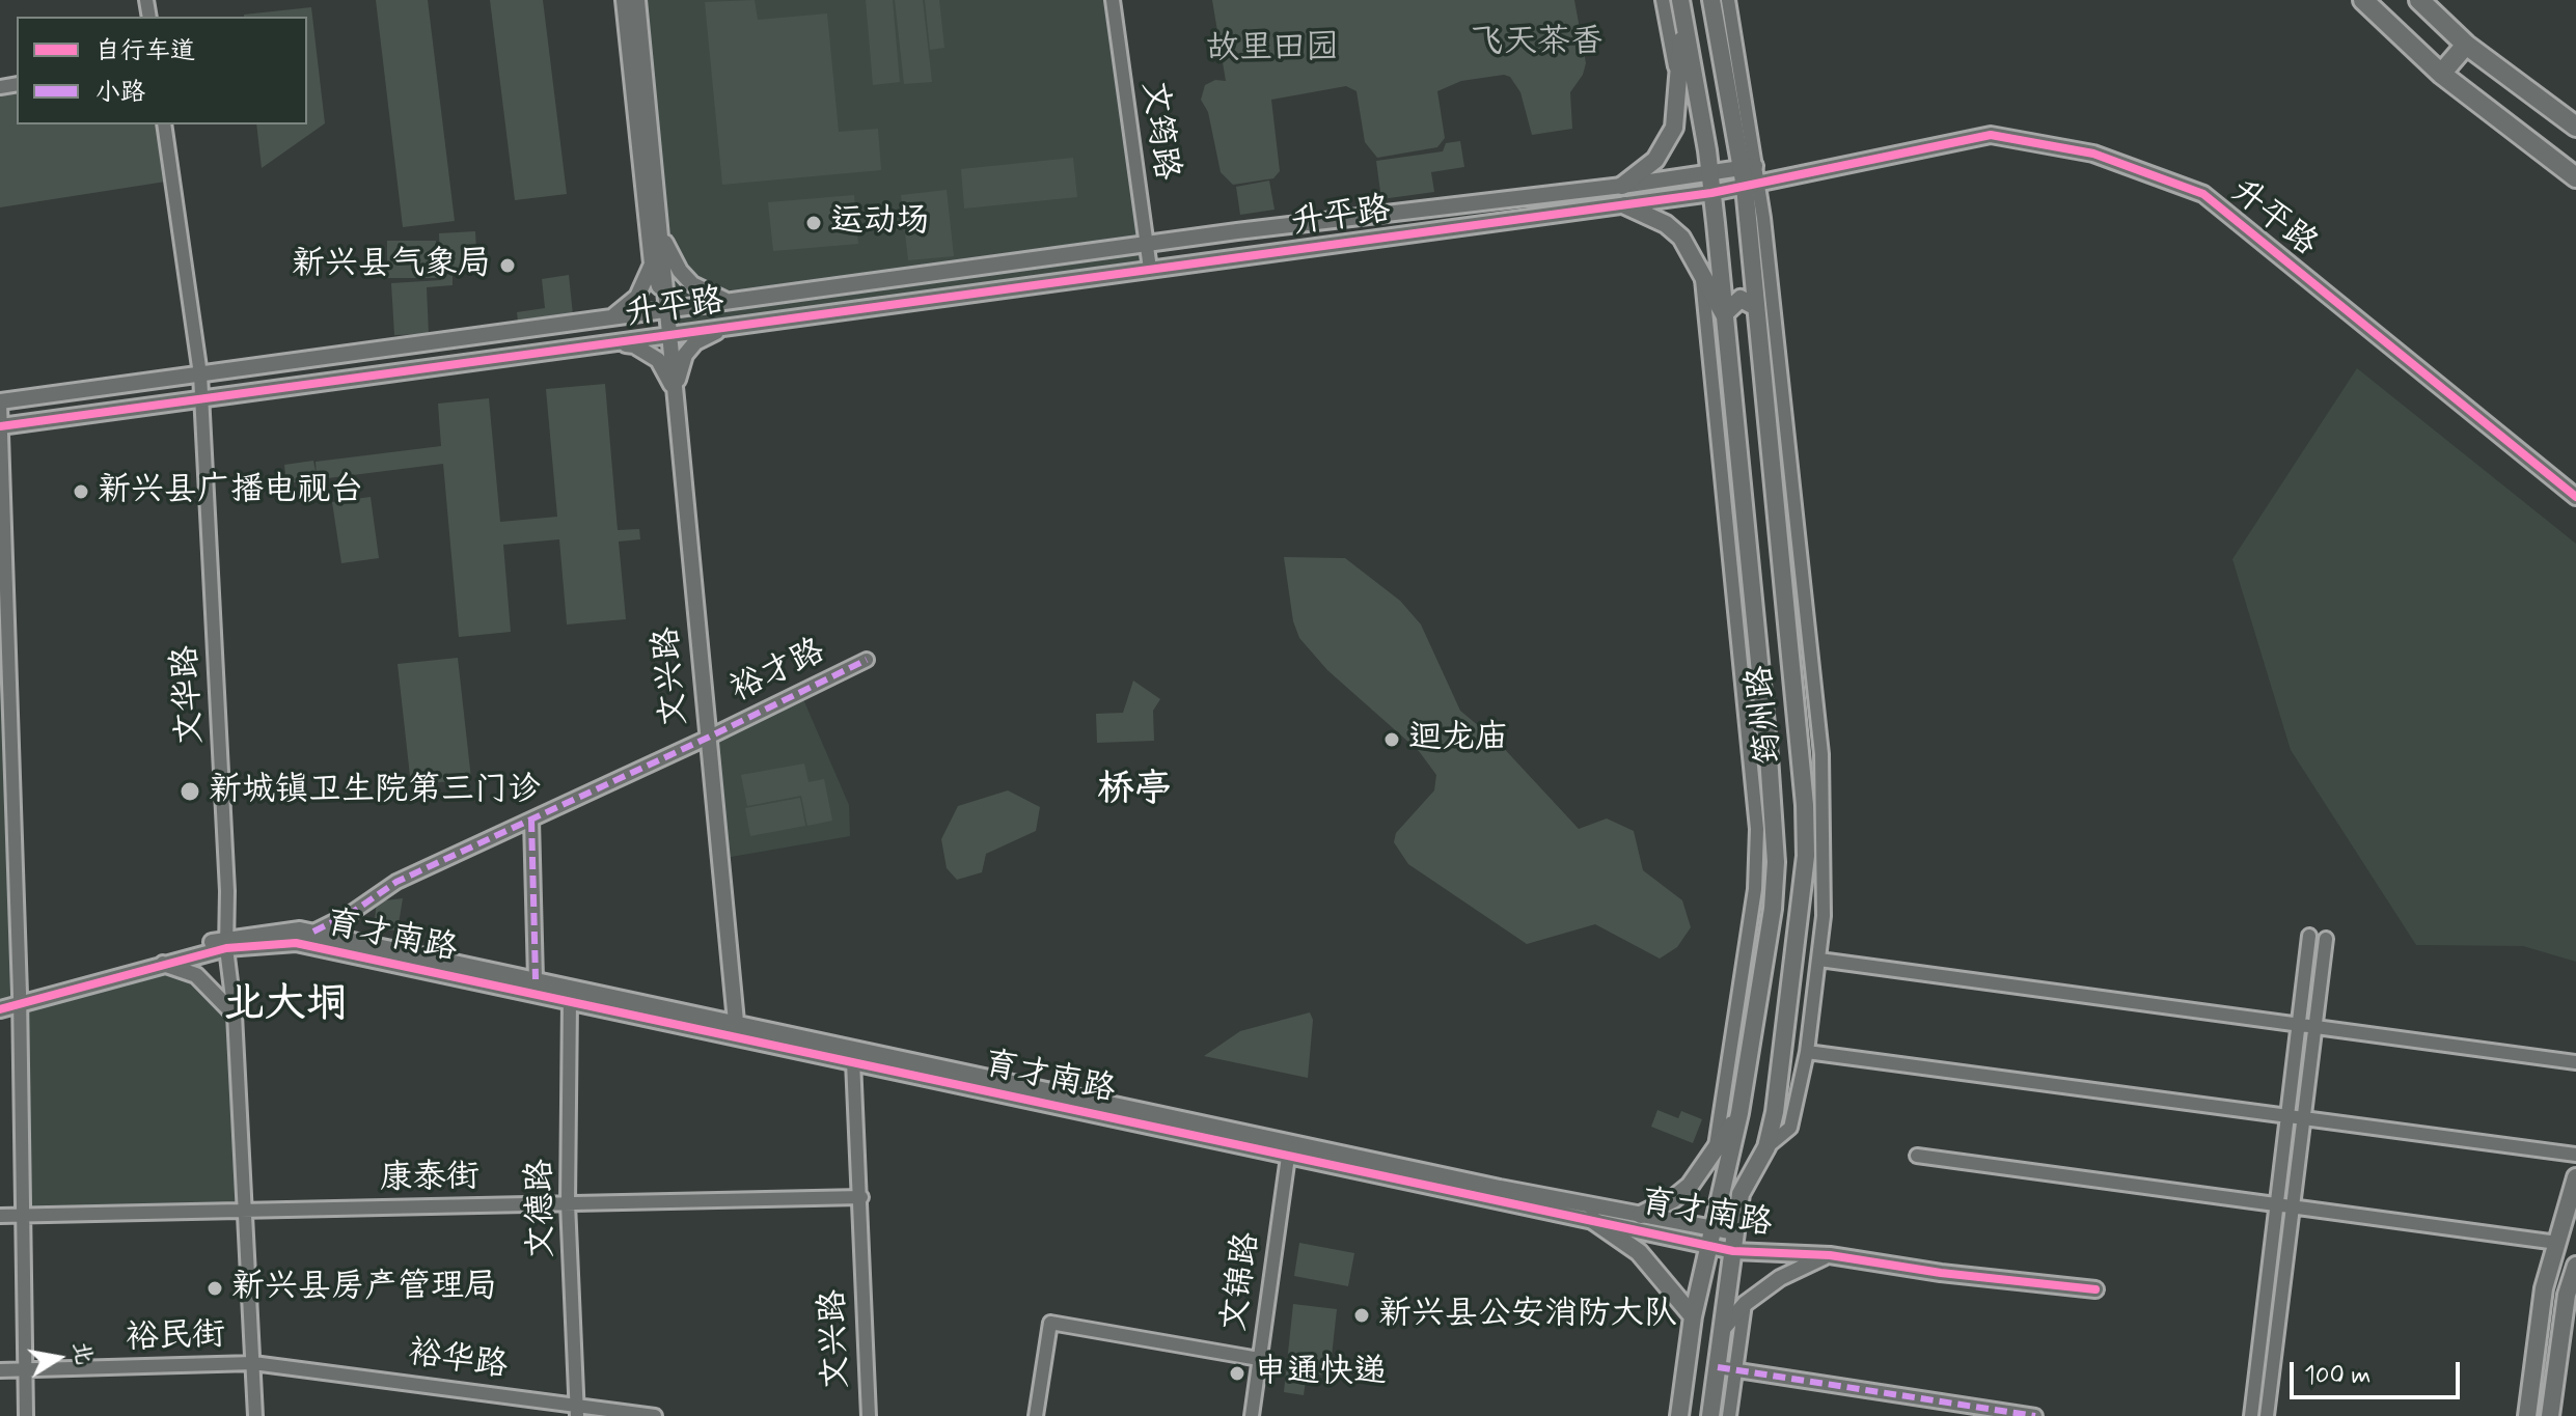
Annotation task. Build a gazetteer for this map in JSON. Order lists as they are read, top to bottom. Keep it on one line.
{"streets":{"main road":["筠州路"],"street":["文筠路","升平路","裕才路","文兴路","文华路","育才南路","康泰街","文德路","文锦路","裕民街","裕华路"]},"crossings":[["文筠路","升平路"],["升平路","文兴路"],["升平路","文华路"],["升平路","筠州路"],["裕才路","文兴路"],["裕才路","育才南路"],["文兴路","育才南路"],["文兴路","康泰街"],["文华路","育才南路"],["文华路","康泰街"],["文华路","裕民街"],["文华路","裕华路"],["筠州路","育才南路"],["育才南路","文德路"],["育才南路","文锦路"],["康泰街","文德路"],["文德路","裕华路"],["裕民街","裕华路"]],"districts":["桥亭","北大垌"],"parks":["飞天茶香","故里田园"],"places":["运动场","新兴县气象局","新兴县广播电视台","迴龙庙","新城镇卫生院第三门诊","新兴县房产管理局","新兴县公安消防大队","申通快递"],"legend":["自行车道","小路"],"scale_bar":"100 m","north":"right"}
